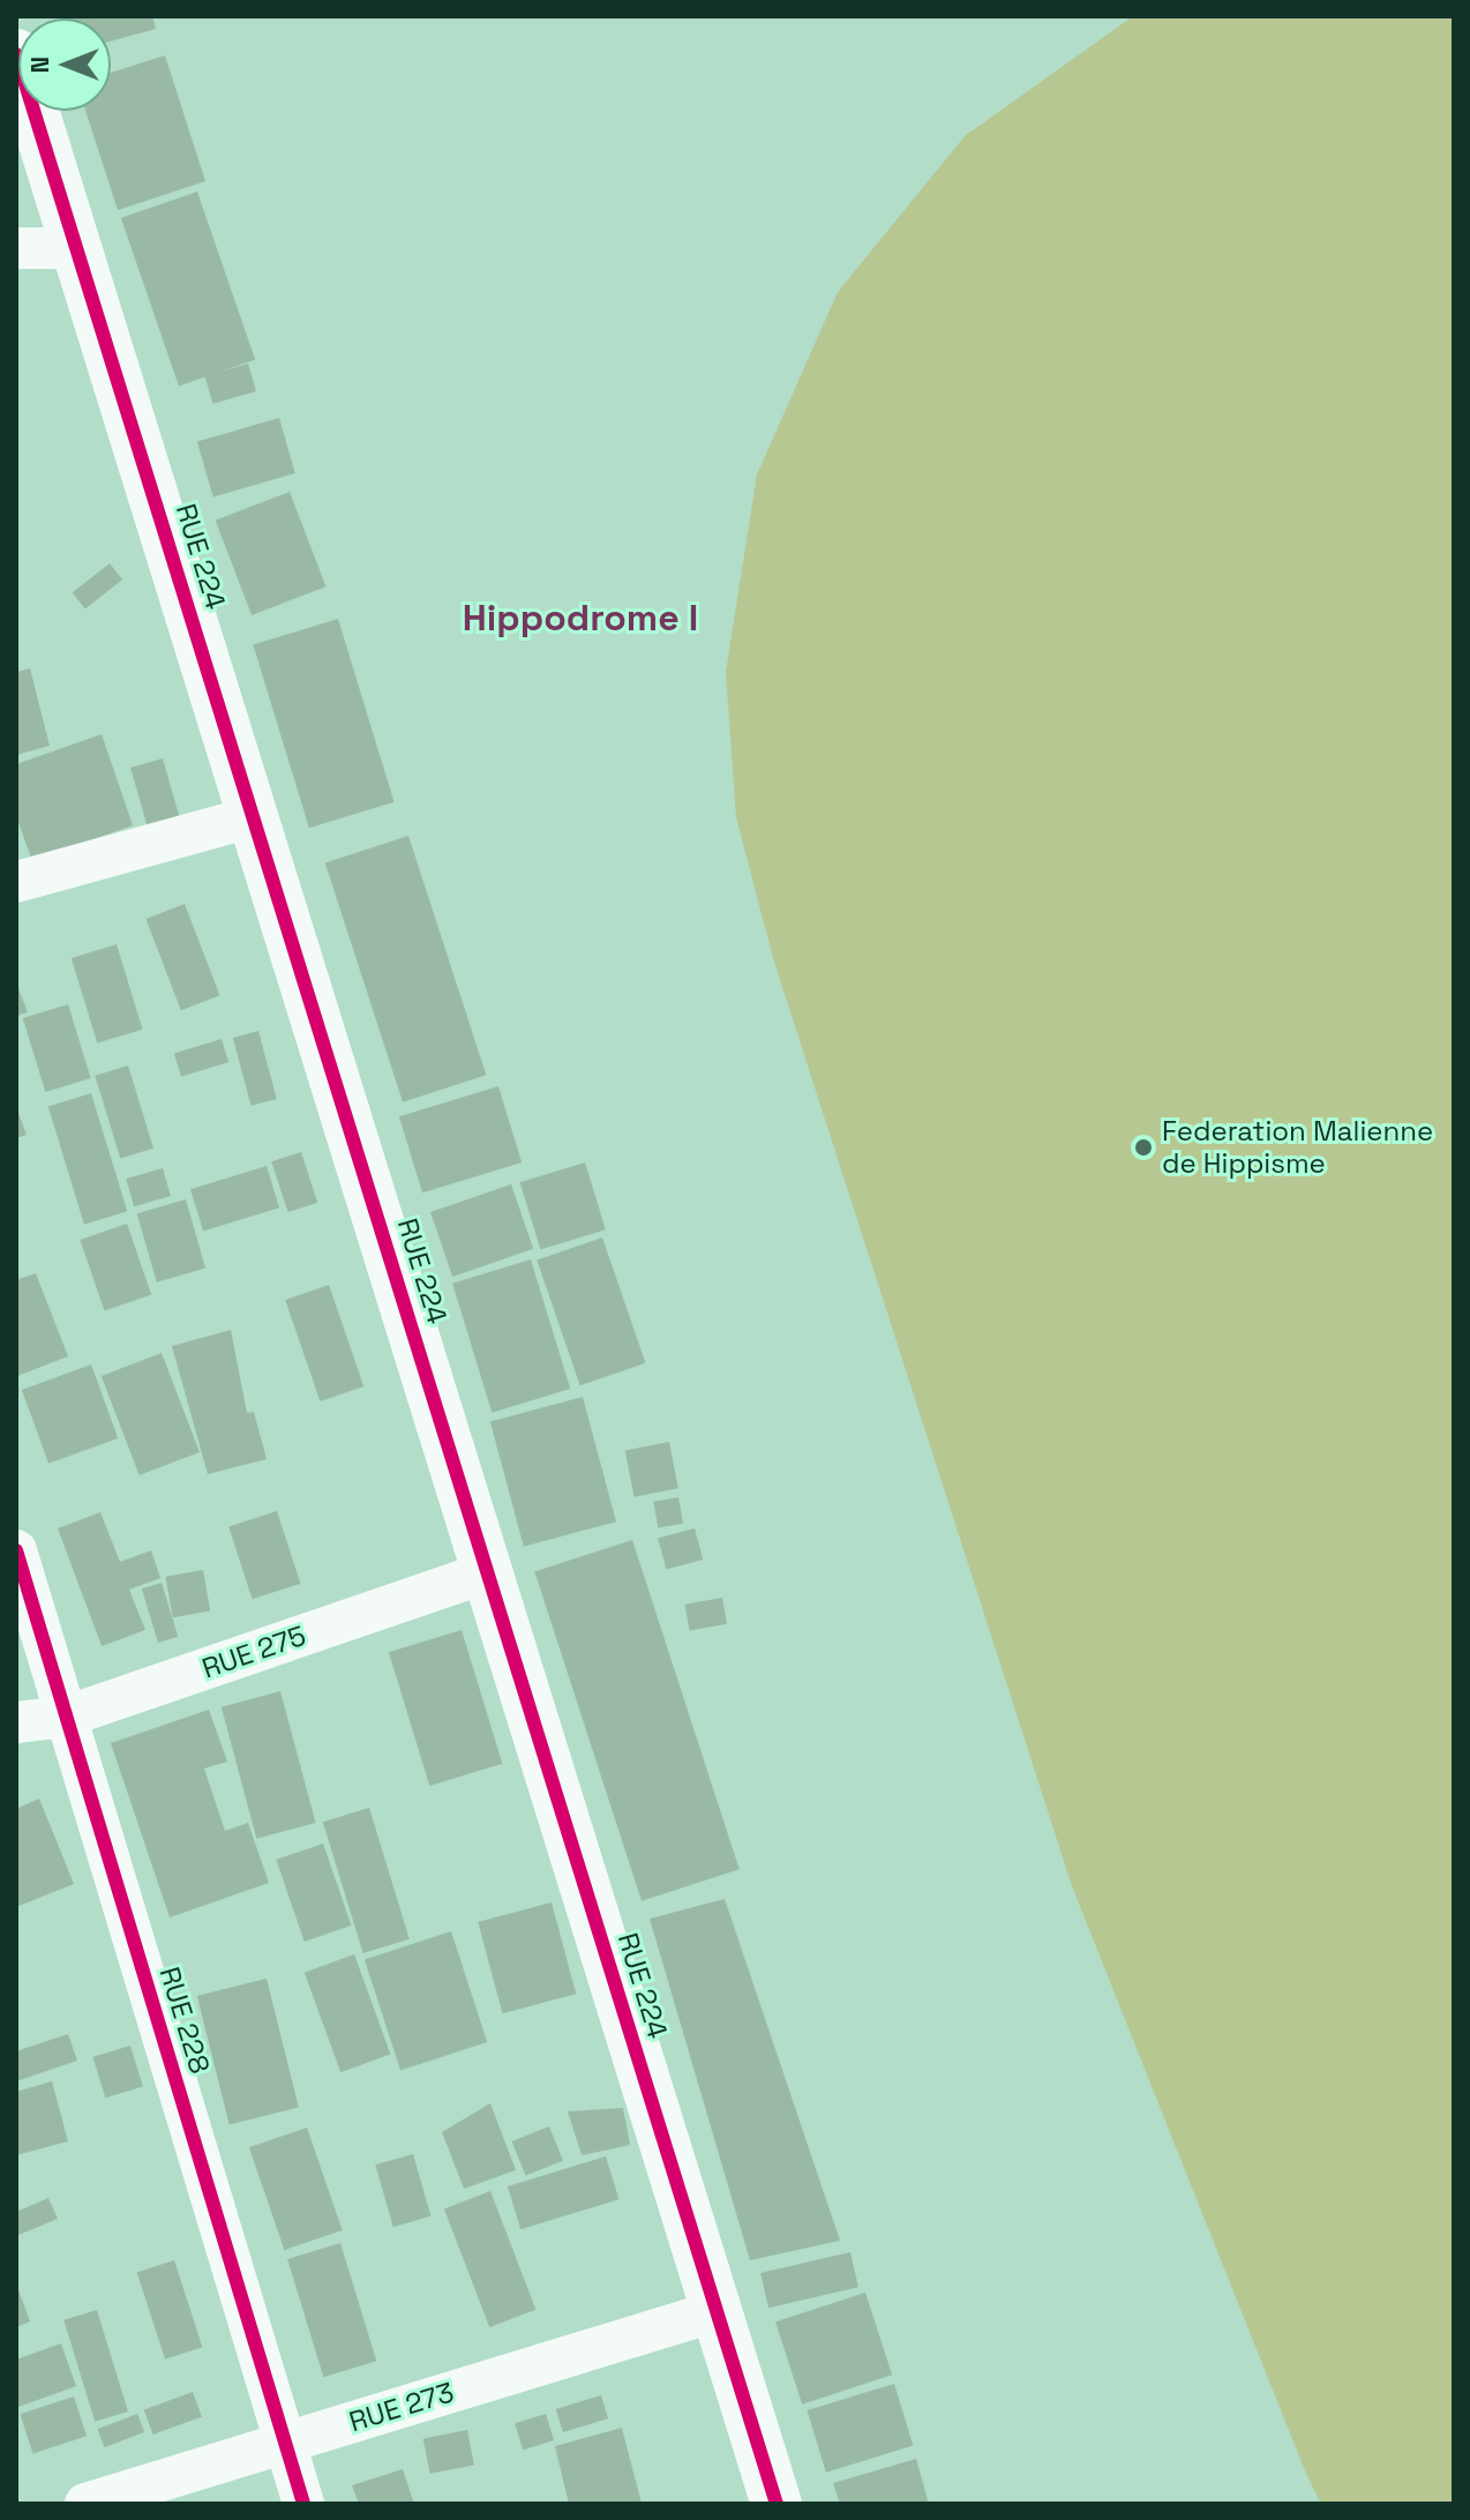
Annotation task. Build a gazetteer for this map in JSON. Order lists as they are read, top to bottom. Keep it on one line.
{"streets":{"street":["RUE 224","RUE 275","RUE 228","RUE 273"]},"crossings":[["RUE 224","RUE 275"],["RUE 224","RUE 273"],["RUE 275","RUE 228"],["RUE 228","RUE 273"]],"districts":["Hippodrome I"],"places":["Federation Malienne de Hippisme"],"north":"left"}
